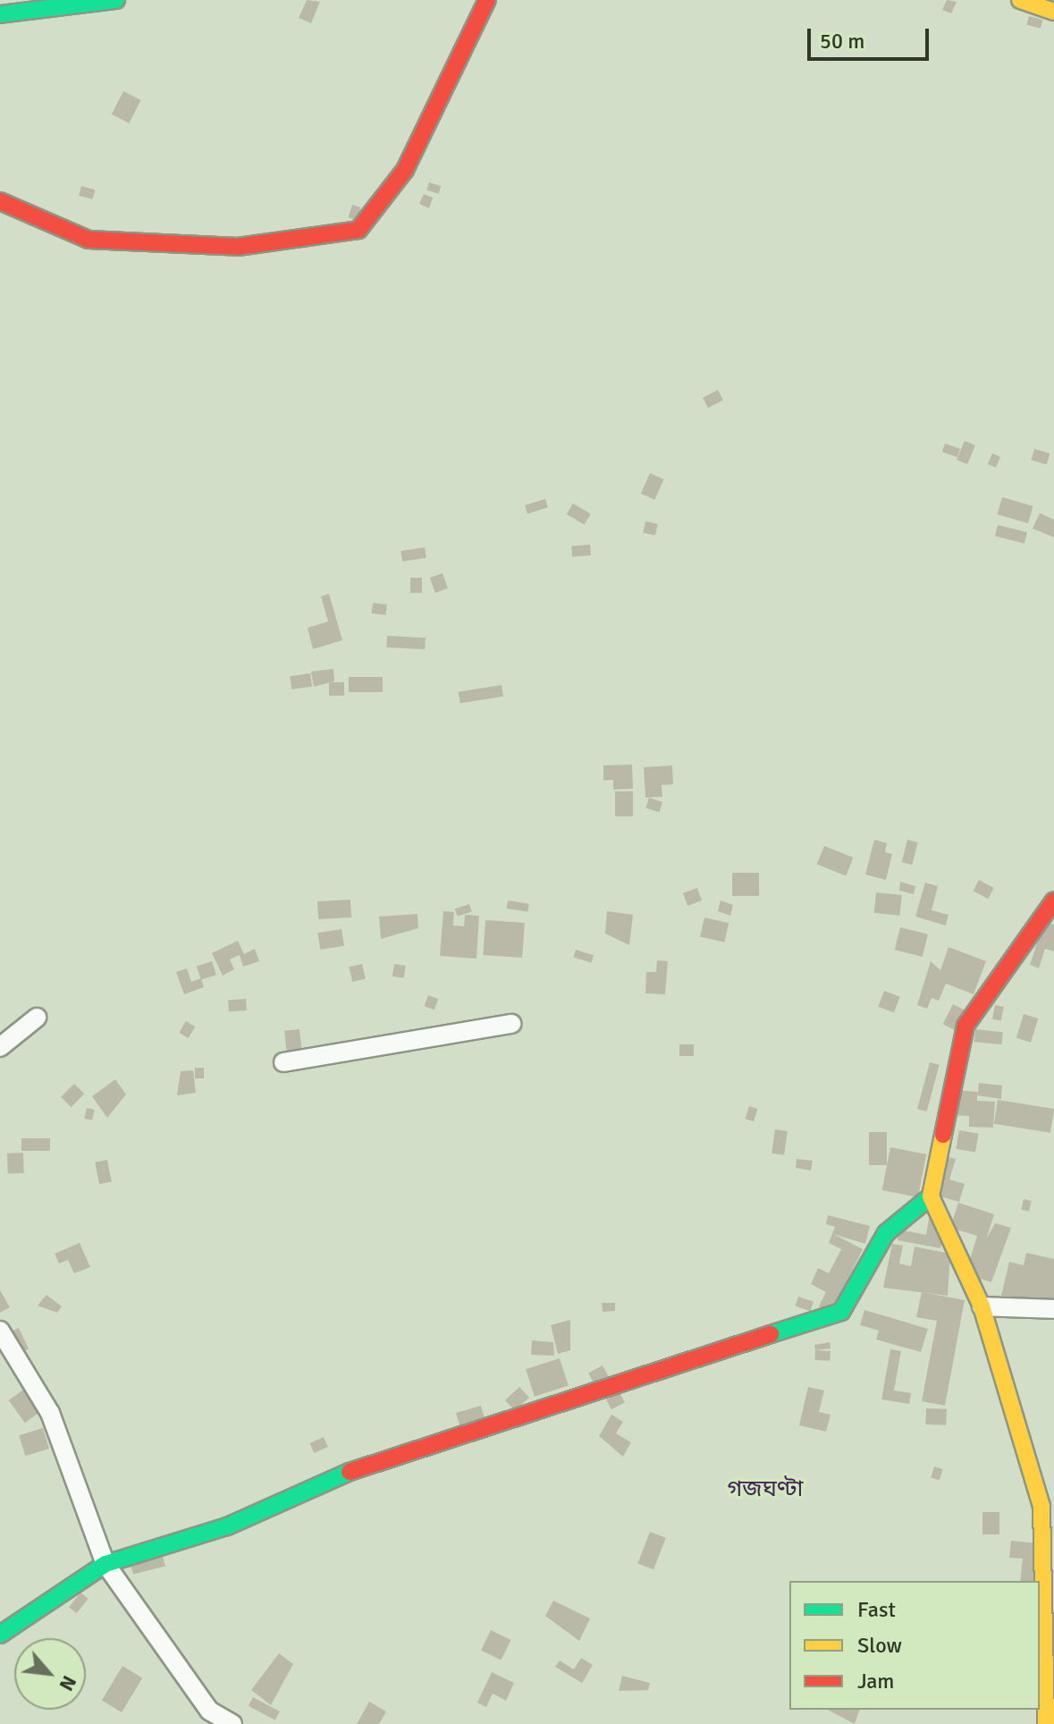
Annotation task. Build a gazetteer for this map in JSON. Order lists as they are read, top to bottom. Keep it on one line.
{"districts":["গজঘণ্টা"],"legend":["Fast","Slow","Jam"],"scale_bar":"50 m","north":"bottom right"}
